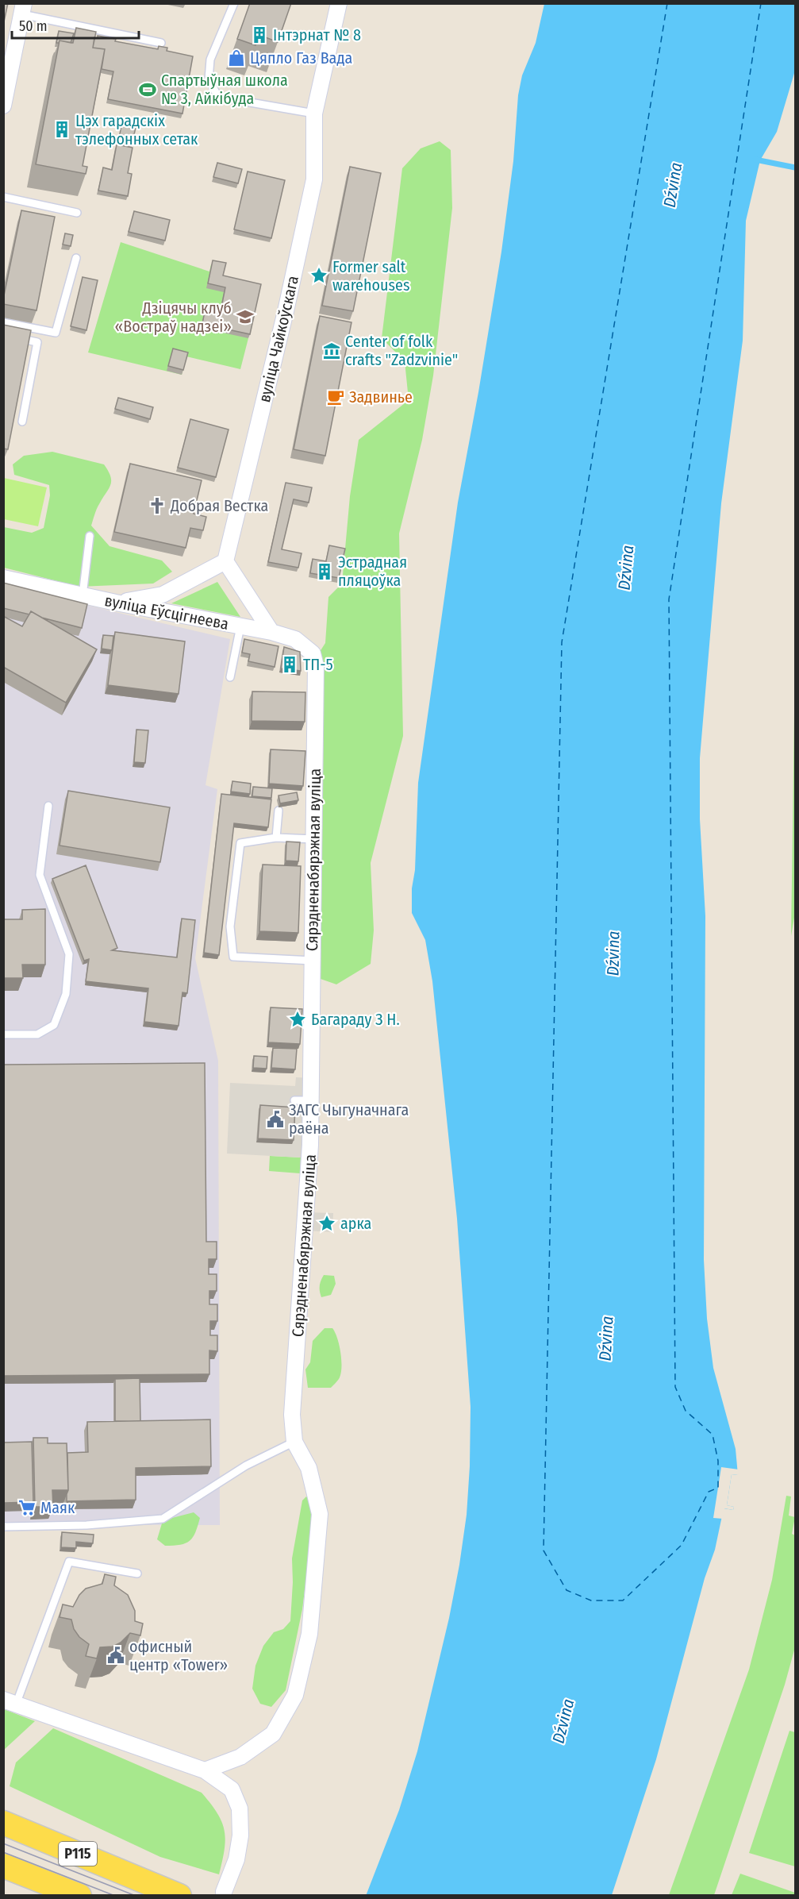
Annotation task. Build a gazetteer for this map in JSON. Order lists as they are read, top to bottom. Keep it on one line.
{"streets":{"main road":["Р115"],"street":["вуліца Чайкоўскага","вуліца Еўсцігнеева","Сярэдненабярэжная вуліца"]},"crossings":[["вуліца Еўсцігнеева","Сярэдненабярэжная вуліца"]],"water":["Dźvina"],"places":{"building":["Інтэрнат № 8","Цэх гарадскіх тэлефонных сетак","Эстрадная пляцоўка","ТП-5"],"shop":["Цяпло Газ Вада"],"sports":["Спартыўная школа № 3, Айкібуда"],"place":["Former salt warehouses","Багараду З Н.","арка"],"school or university":["Дзіцячы клуб «Востраў надзеі»"],"museum":["Center of folk crafts \"Zadzvinie\""],"cafe":["Задвинье"],"church":["Добрая Вестка"],"public building":["ЗАГС Чыгуначнага раёна","офисный центр «Tower»"],"supermarket":["Маяк"]},"scale_bar":"50 m"}
